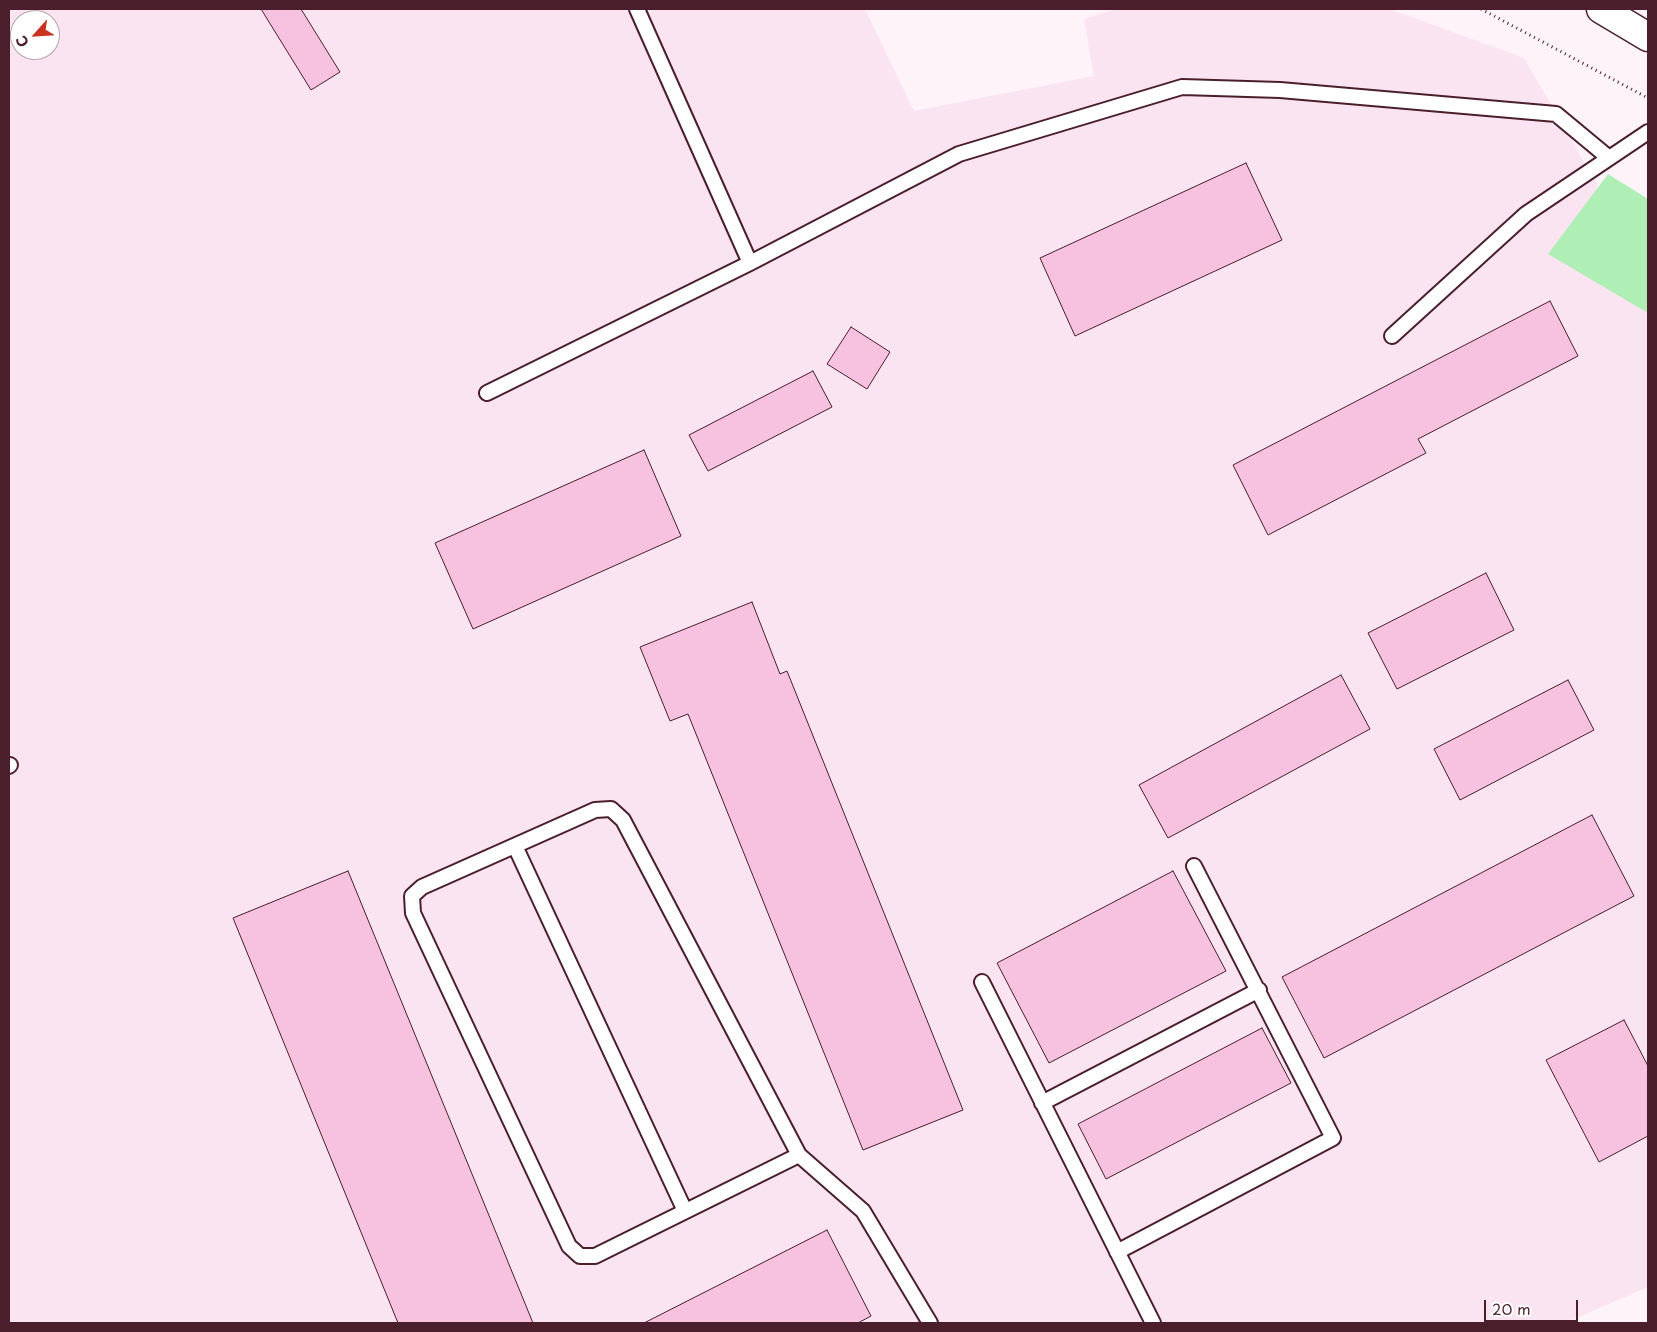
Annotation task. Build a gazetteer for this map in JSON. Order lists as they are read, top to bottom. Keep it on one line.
{"scale_bar":"20 m","north":"bottom left"}
